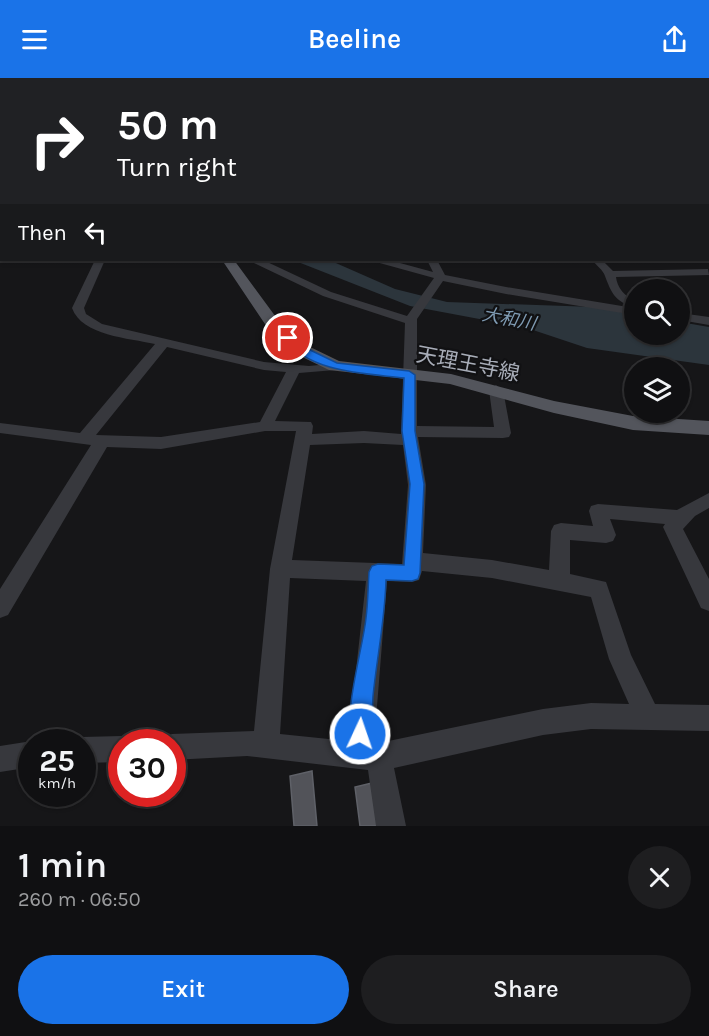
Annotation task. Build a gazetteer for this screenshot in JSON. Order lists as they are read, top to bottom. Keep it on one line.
{"streets":{"main road":["天理王寺線"]},"water":["大和川"],"page":{"header":"Beeline","turn":["50 m","Turn right"],"then":"Then","speed":"25 km/h","limit":"30","heading":["1 min","260 m · 06:50"],"buttons":["Exit","Share"]}}
